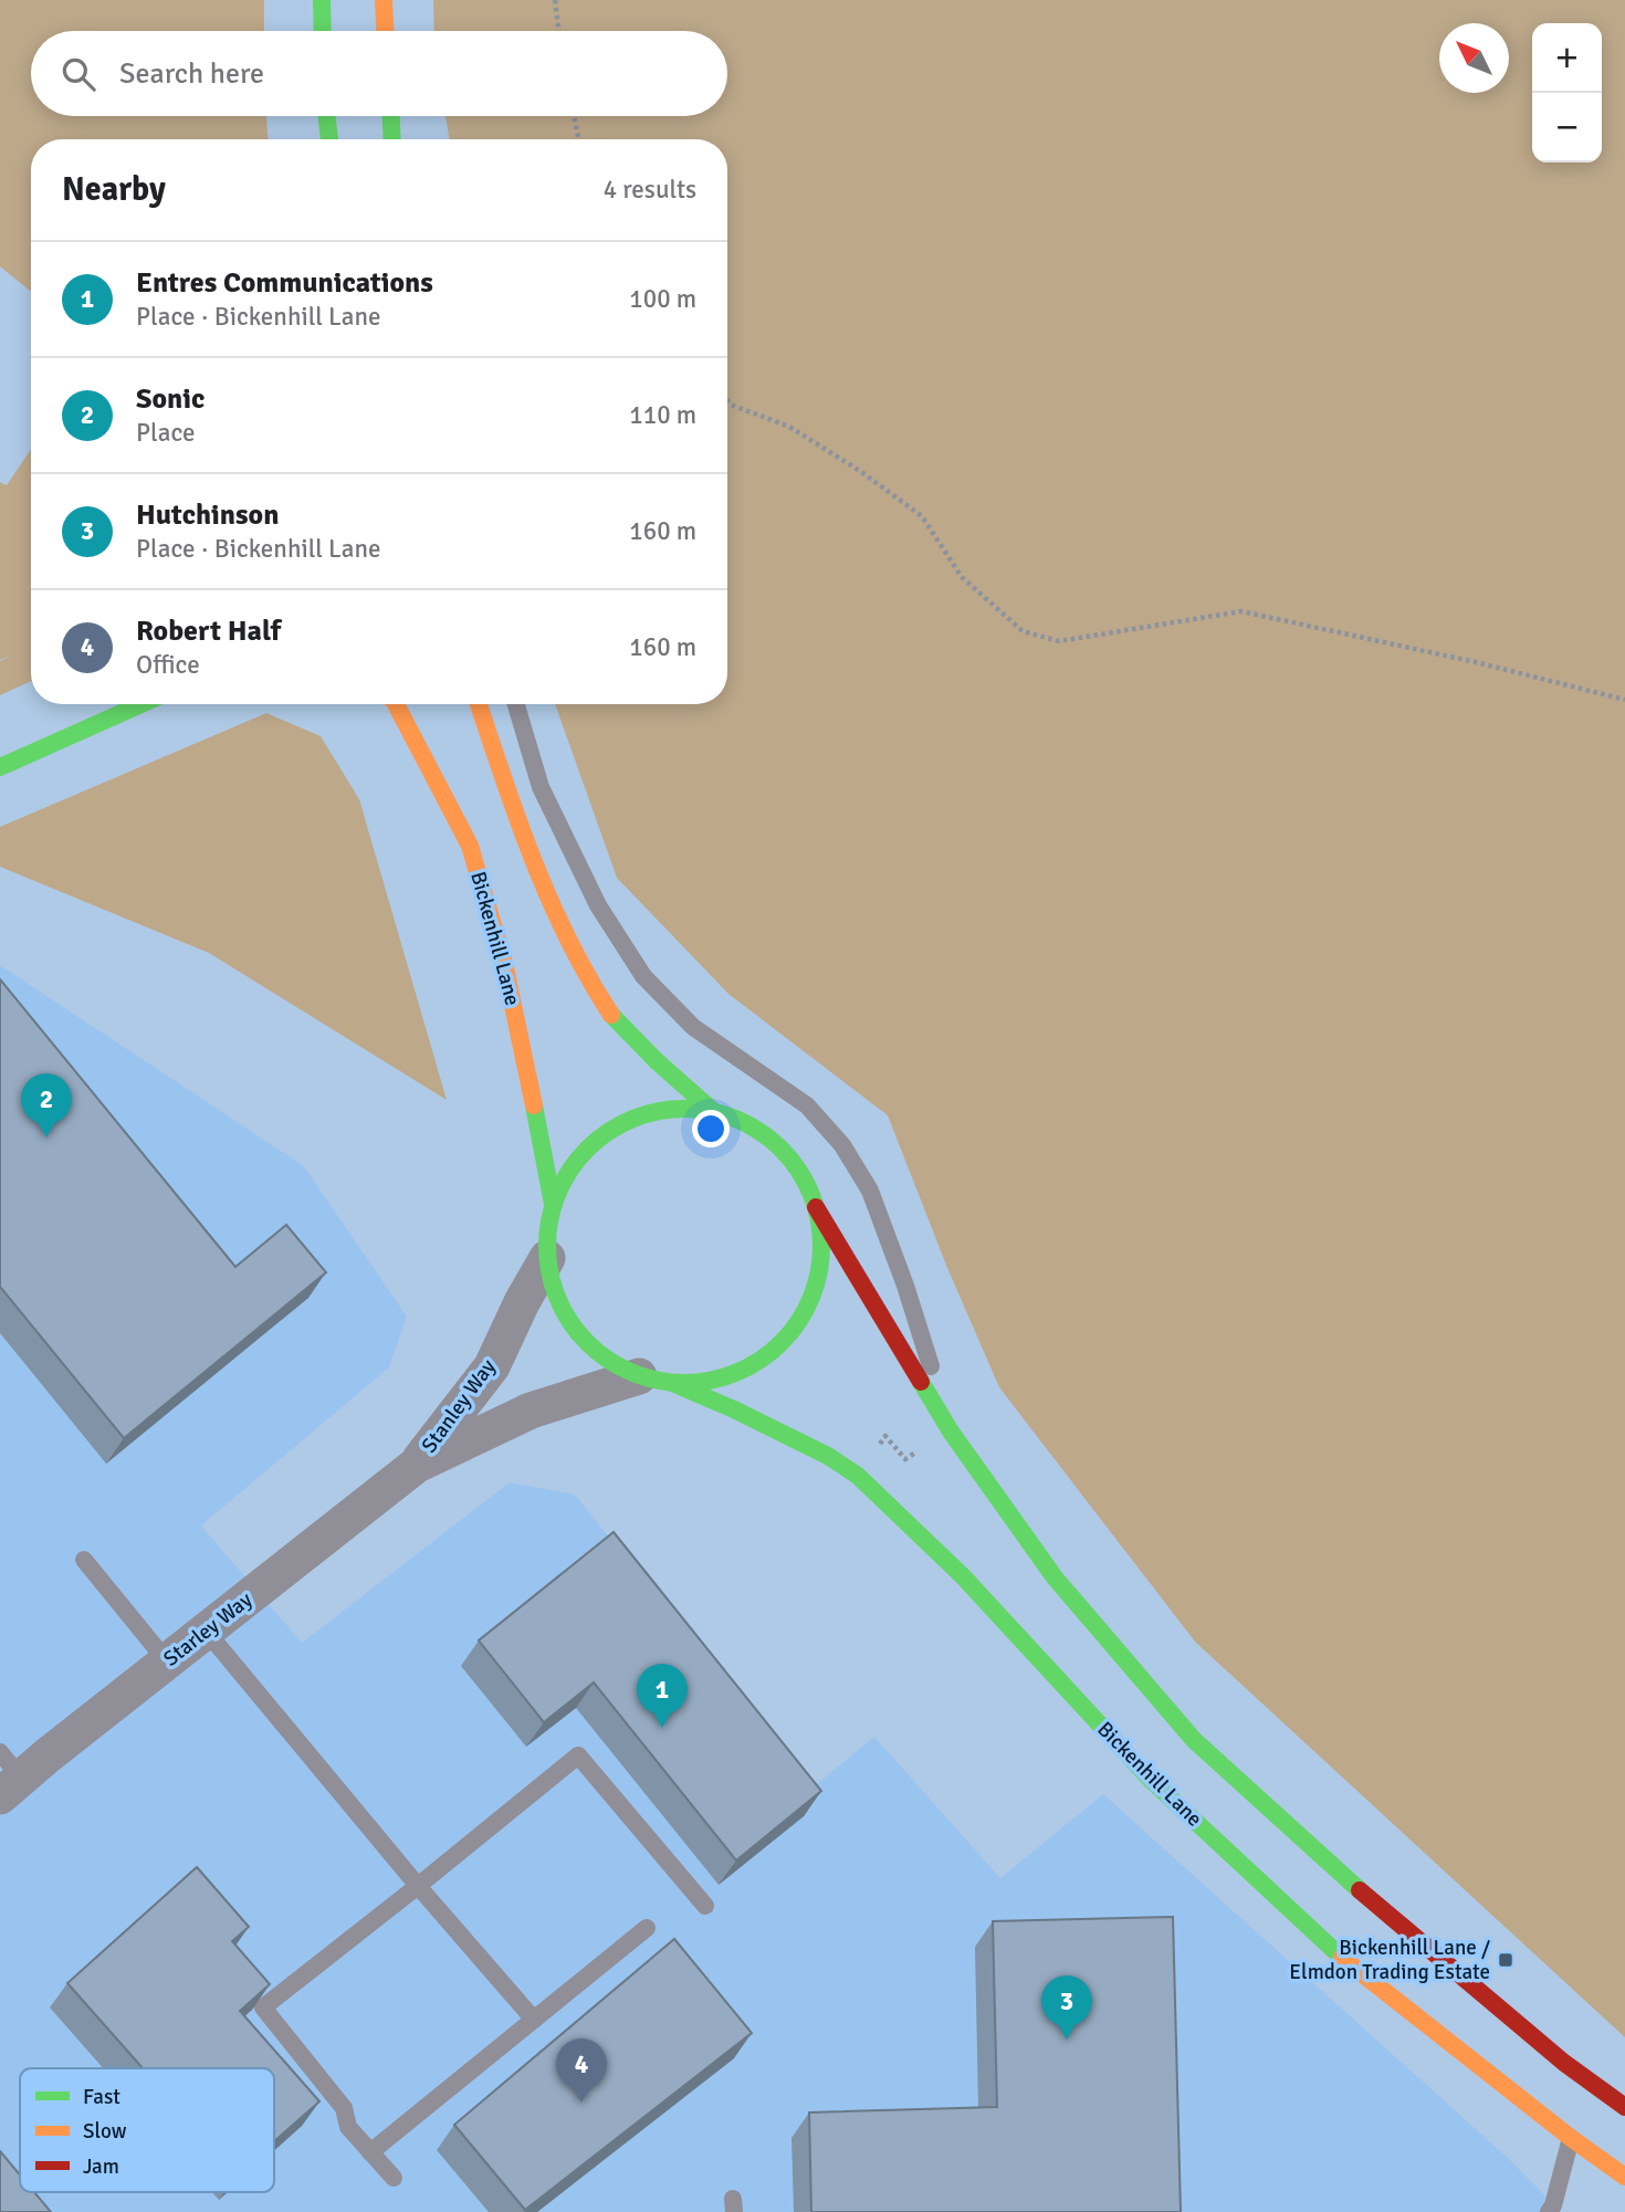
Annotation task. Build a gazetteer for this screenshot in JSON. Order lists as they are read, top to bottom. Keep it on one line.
{"streets":{"main road":["Bickenhill Lane"],"street":["Stanley Way","Starley Way"]},"crossings":[["Bickenhill Lane","Stanley Way"],["Stanley Way","Starley Way"]],"places":{"transit":["Bickenhill Lane / Elmdon Trading Estate"]},"legend":["Fast","Slow","Jam"],"north":"top left","page":{"map_buttons":["+","−"],"search":"Search here","heading":["Nearby","4 results"],"list":[{"mark":"1","name":"Entres Communications","note":"Place · Bickenhill Lane","value":"100 m"},{"mark":"2","name":"Sonic","note":"Place","value":"110 m"},{"mark":"3","name":"Hutchinson","note":"Place · Bickenhill Lane","value":"160 m"},{"mark":"4","name":"Robert Half","note":"Office","value":"160 m"}],"pins":["2","1","3","4"]}}
